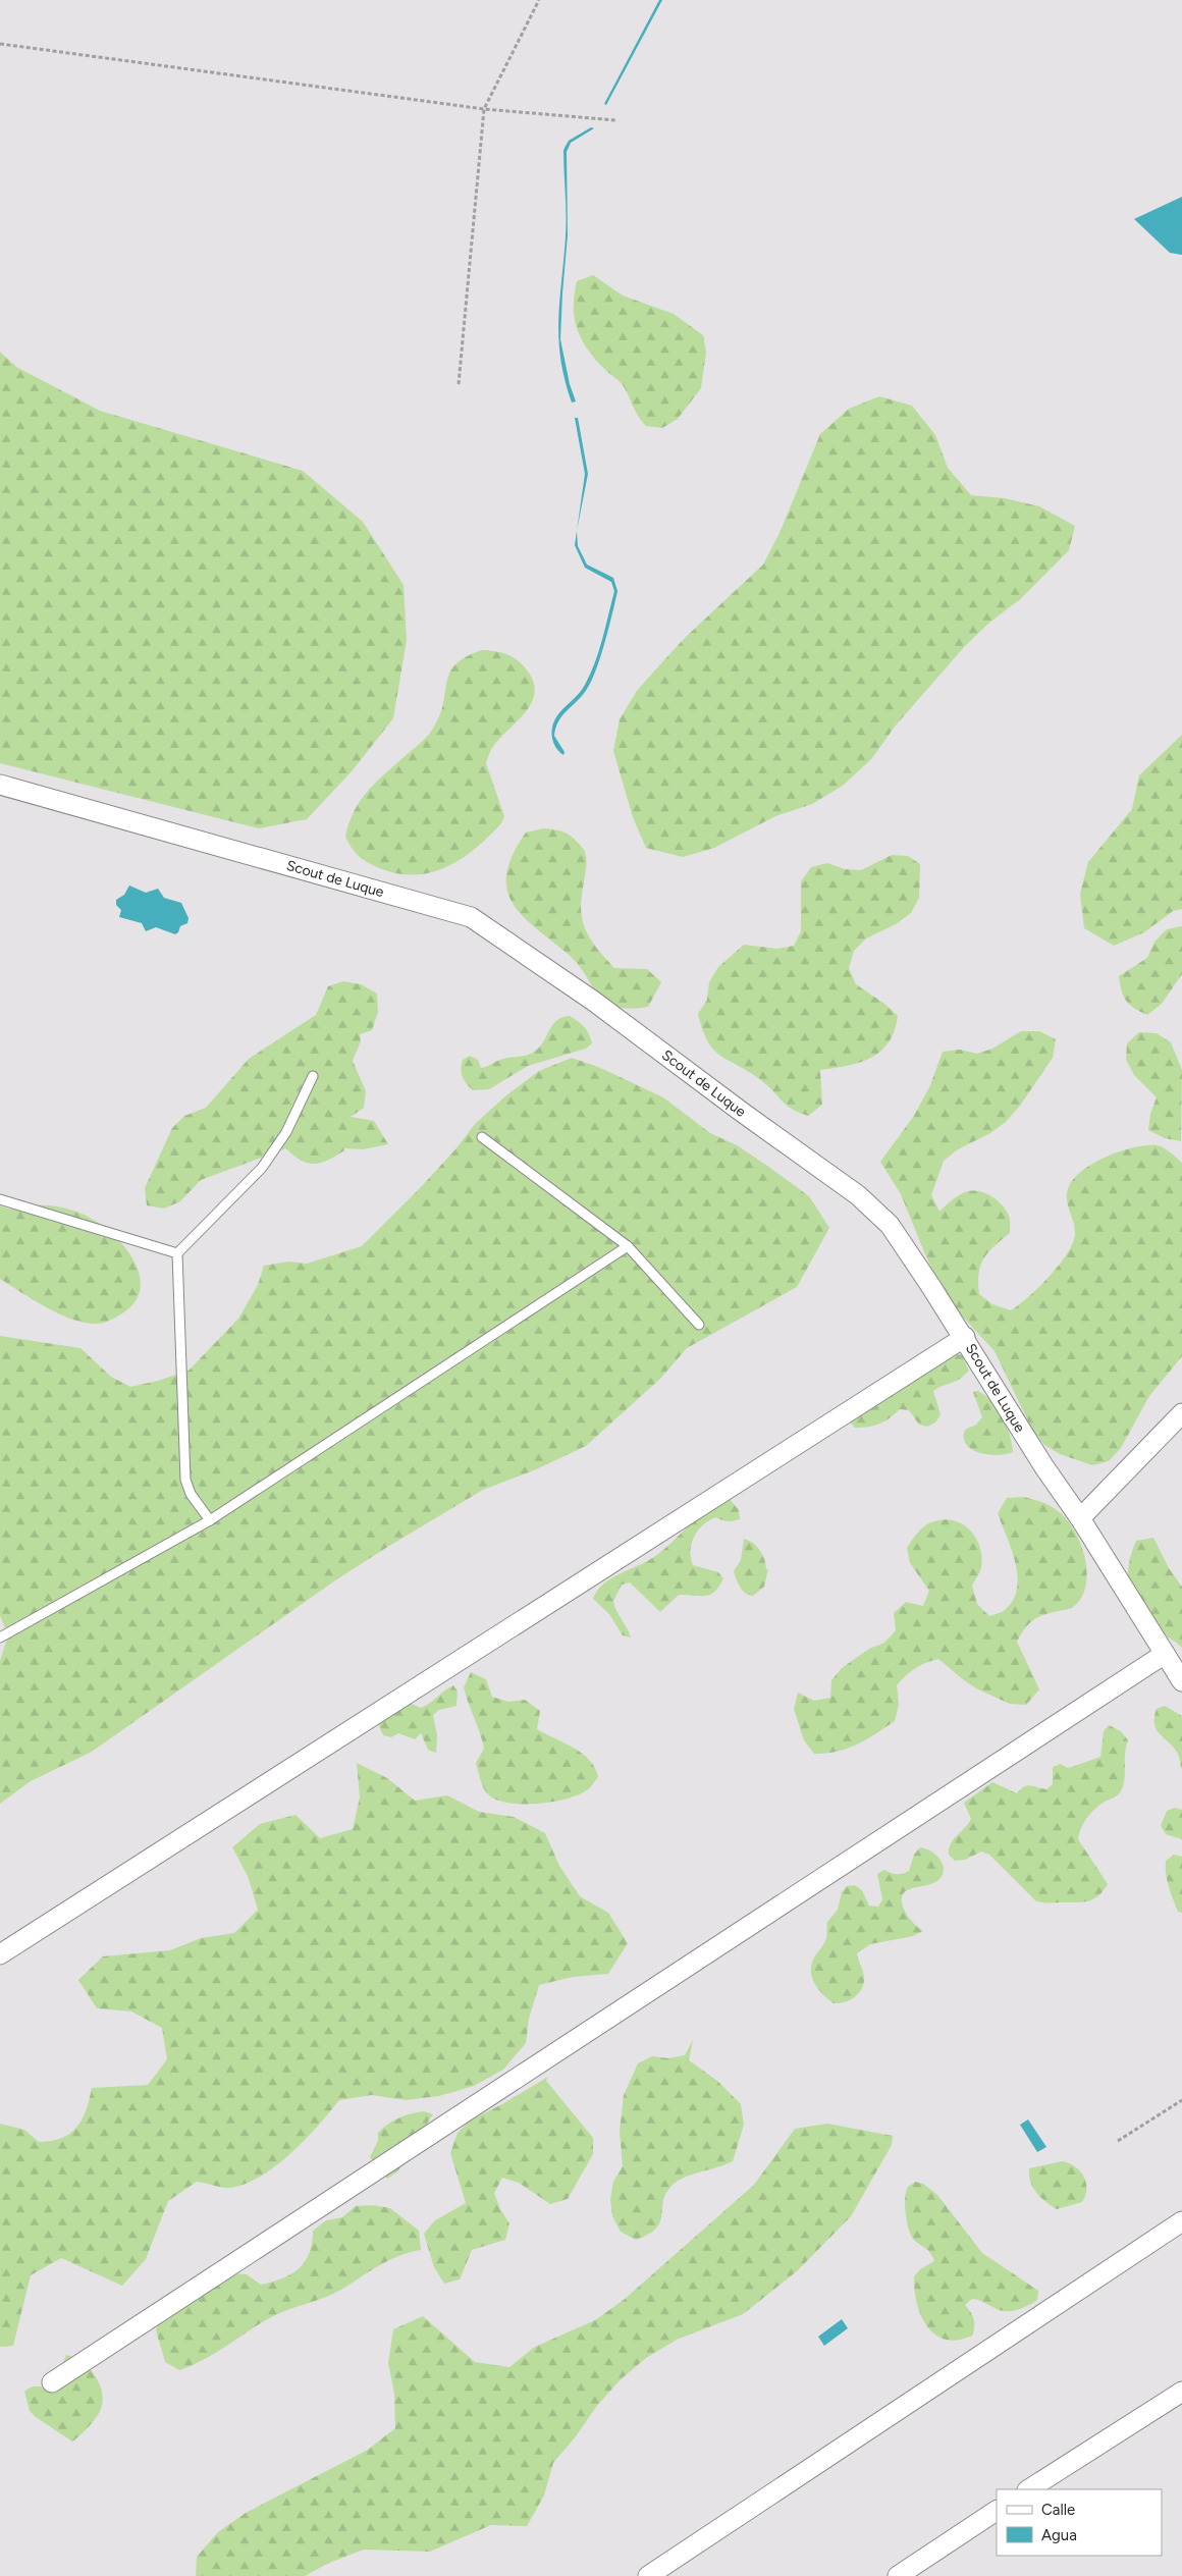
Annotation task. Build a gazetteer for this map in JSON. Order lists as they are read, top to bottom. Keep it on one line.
{"streets":{"street":["Scout de Luque"]},"legend":["Calle","Agua"]}
